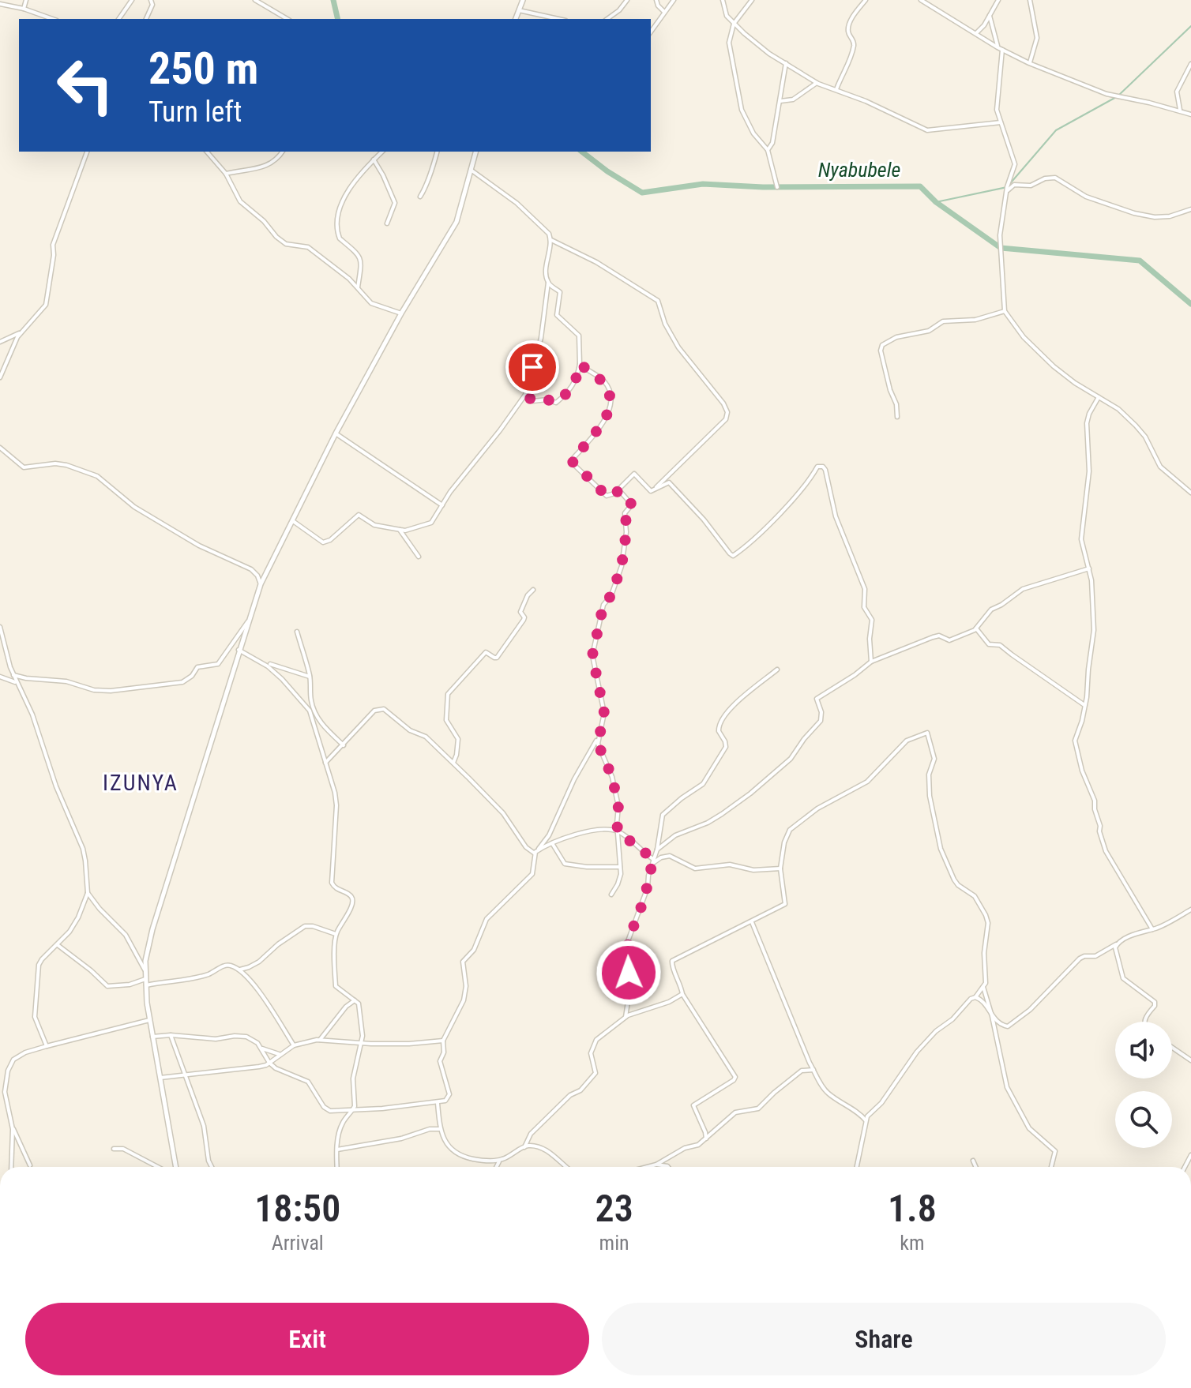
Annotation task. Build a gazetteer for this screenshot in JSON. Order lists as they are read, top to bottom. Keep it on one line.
{"districts":["IZUNYA"],"water":["Nyabubele"],"page":{"turn":["250 m","Turn left"],"eta":["18:50","Arrival","23","min","1.8","km"],"buttons":["Exit","Share"]}}
